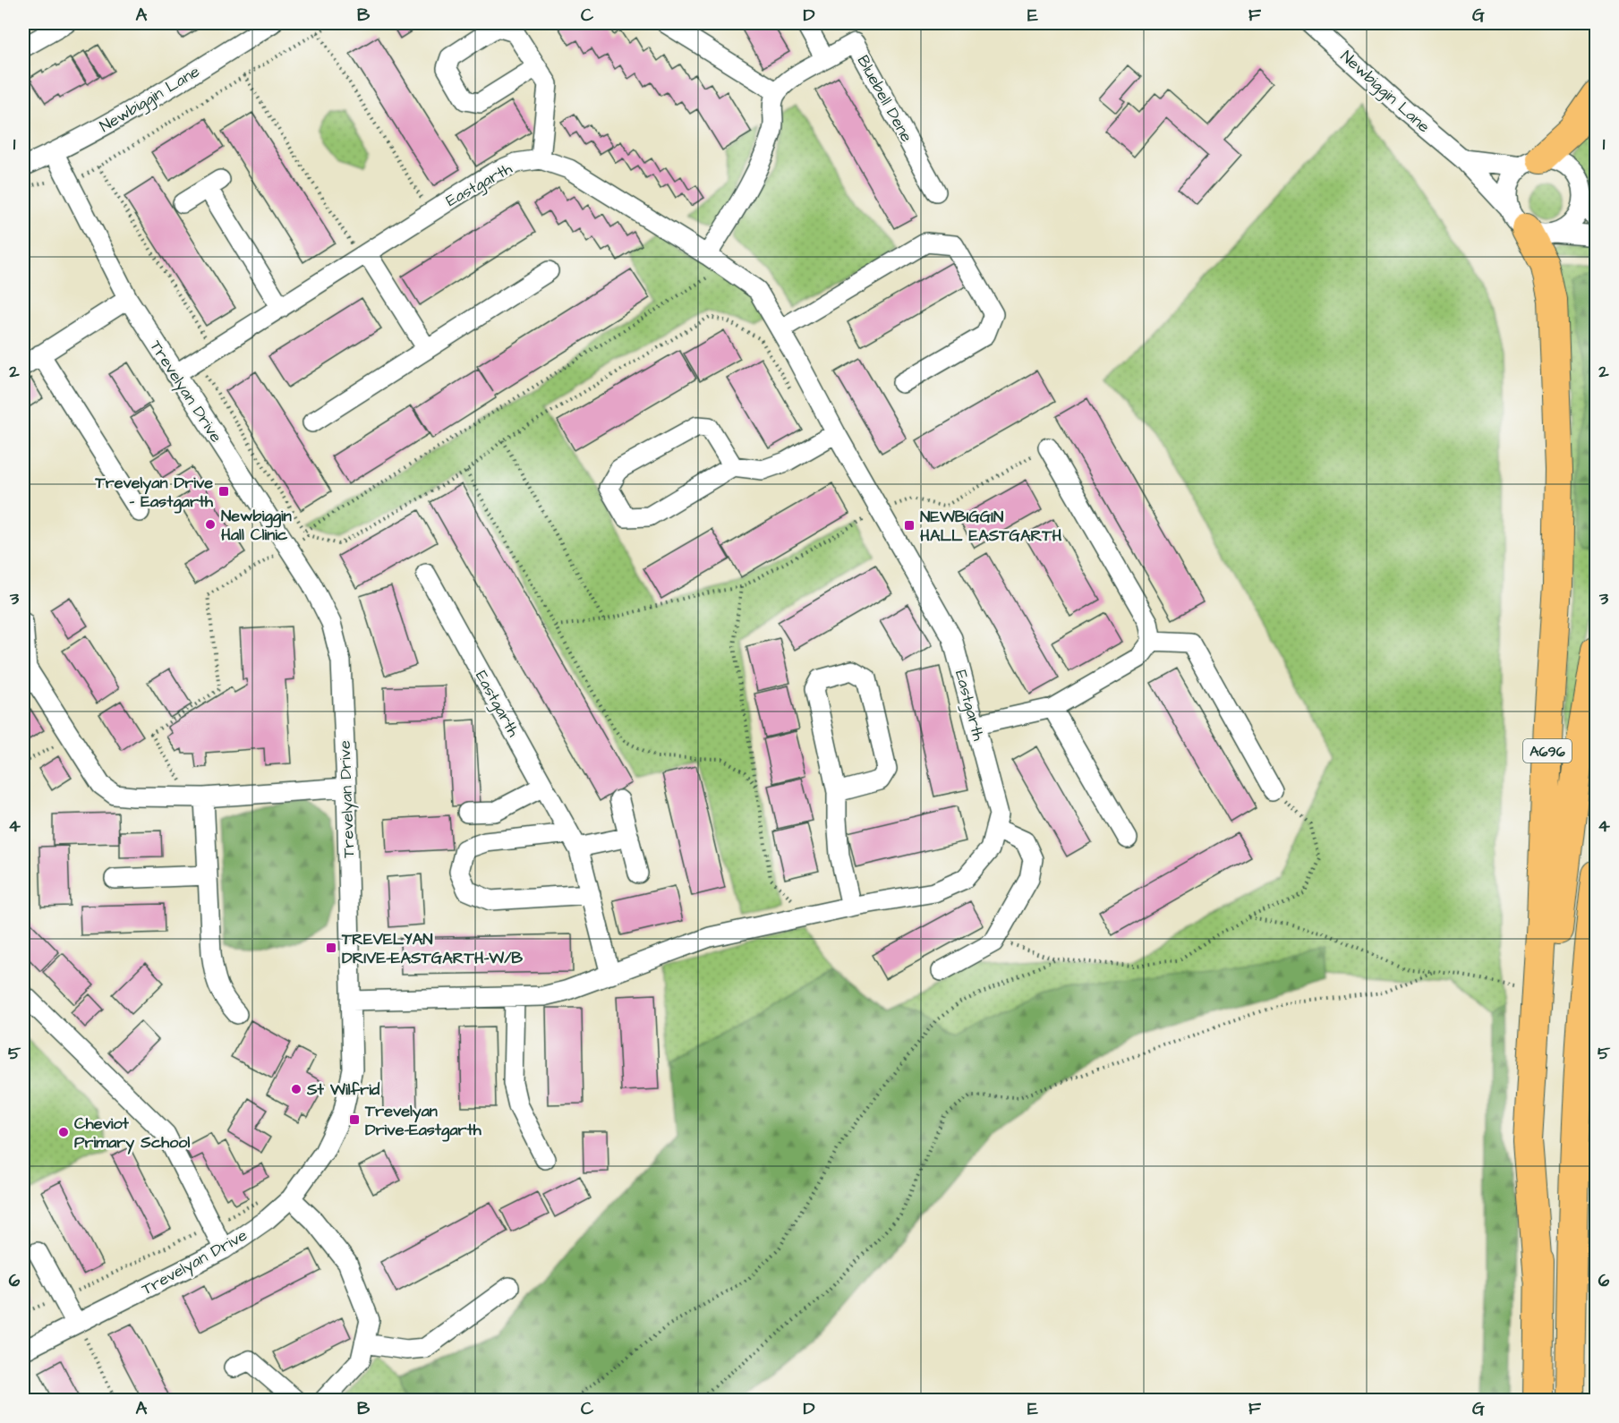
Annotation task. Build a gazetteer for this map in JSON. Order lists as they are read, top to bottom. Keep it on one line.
{"streets":{"highway":["A696"],"street":["Newbiggin Lane","Bluebell Dene","Eastgarth","Trevelyan Drive"]},"crossings":[["Newbiggin Lane","Trevelyan Drive"],["Newbiggin Lane","A696"],["Eastgarth","Trevelyan Drive"]],"places":{"transit":["Trevelyan Drive - Eastgarth","NEWBIGGIN HALL EASTGARTH","TREVELYAN DRIVE-EASTGARTH-W/B","Trevelyan Drive-Eastgarth"],"other":["Newbiggin Hall Clinic","St Wilfrid","Cheviot Primary School"]},"grid":{"columns":["A","B","C","D","E","F","G"],"rows":["1","2","3","4","5","6"]}}
